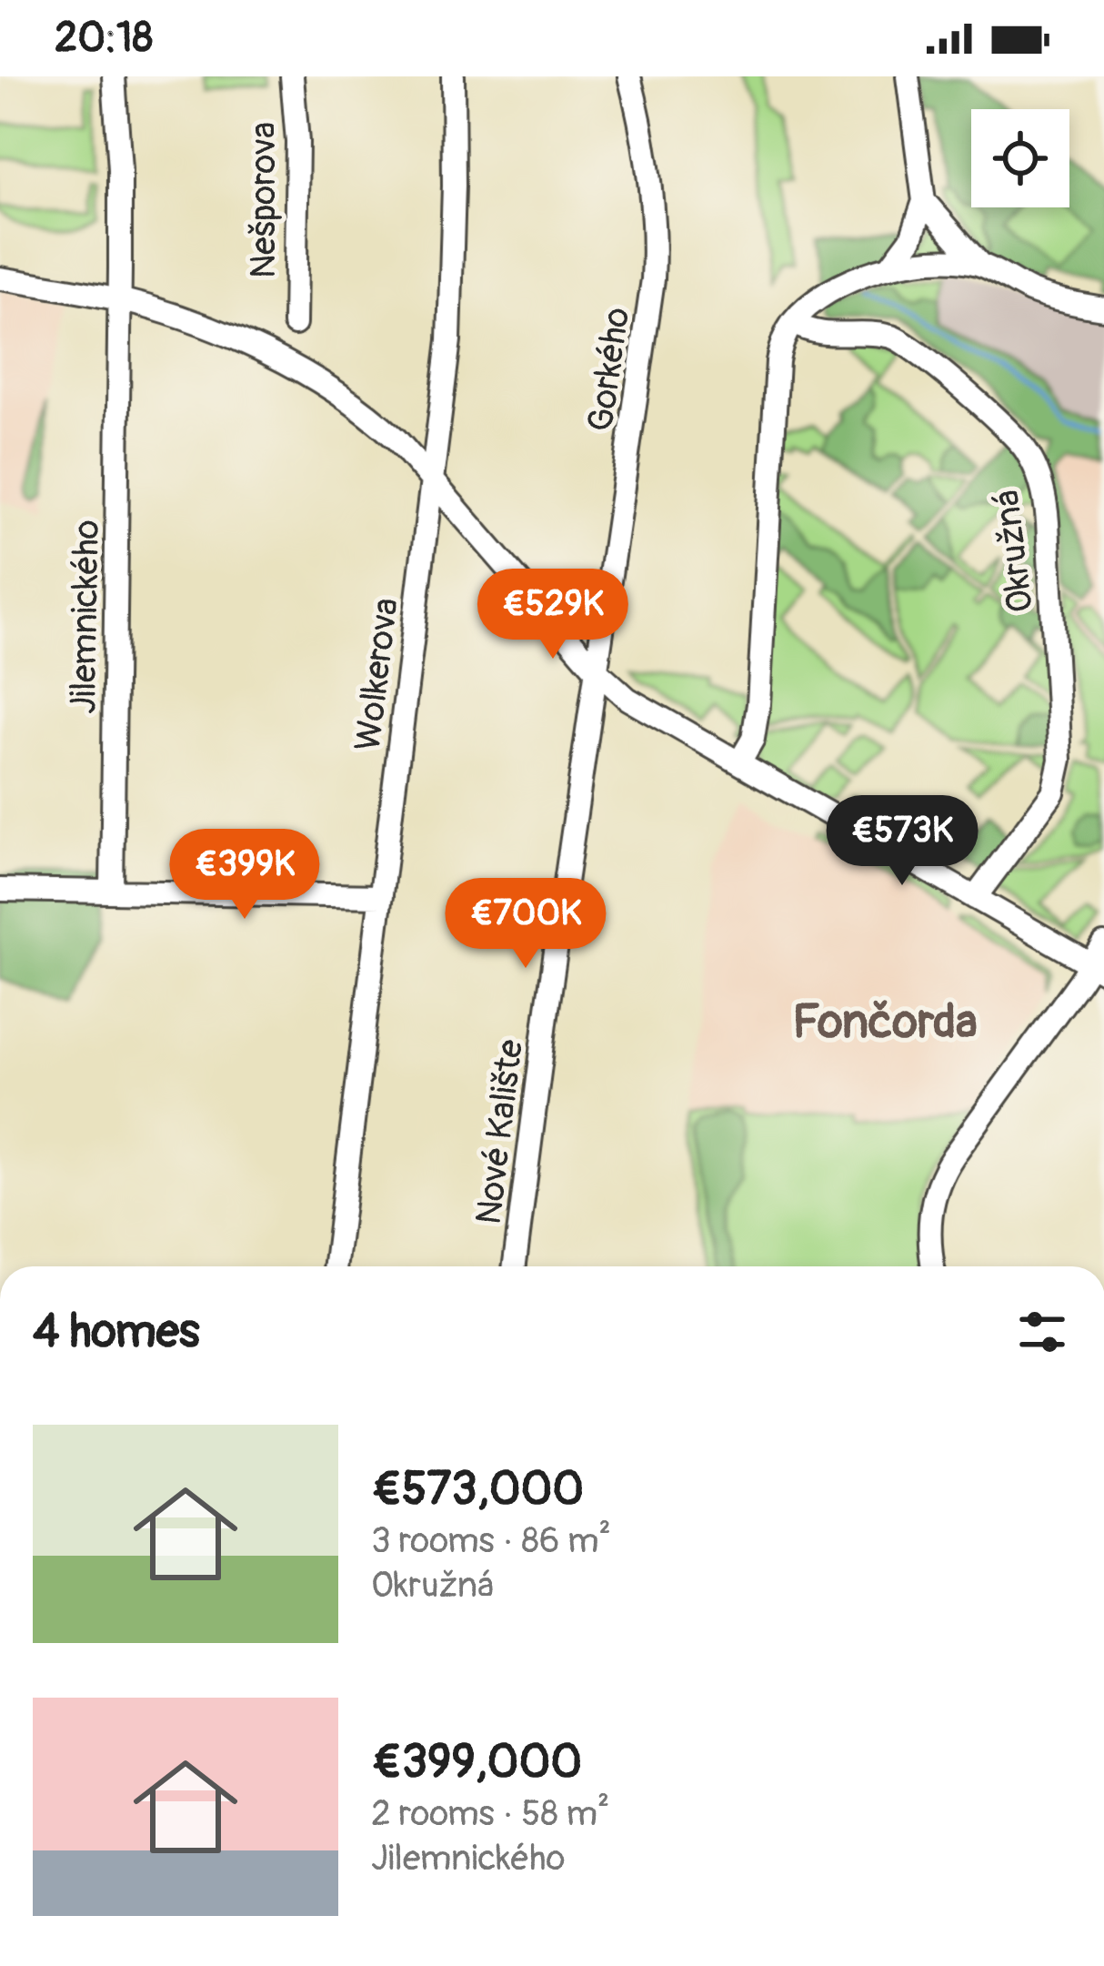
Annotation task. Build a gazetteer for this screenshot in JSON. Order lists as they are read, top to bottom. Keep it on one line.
{"streets":{"street":["Nešporova","Gorkého","Okružná","Jilemnického","Wolkerova","Nové Kalište"]},"crossings":[["Gorkého","Nové Kalište"]],"districts":["Fončorda"],"page":{"status":"20:18","price":["€529K","€573K","€399K","€700K"],"heading":"4 homes","list":[{"name":"€573,000","note":"3 rooms · 86 m² · Okružná"},{"name":"€399,000","note":"2 rooms · 58 m² · Jilemnického"}]}}
